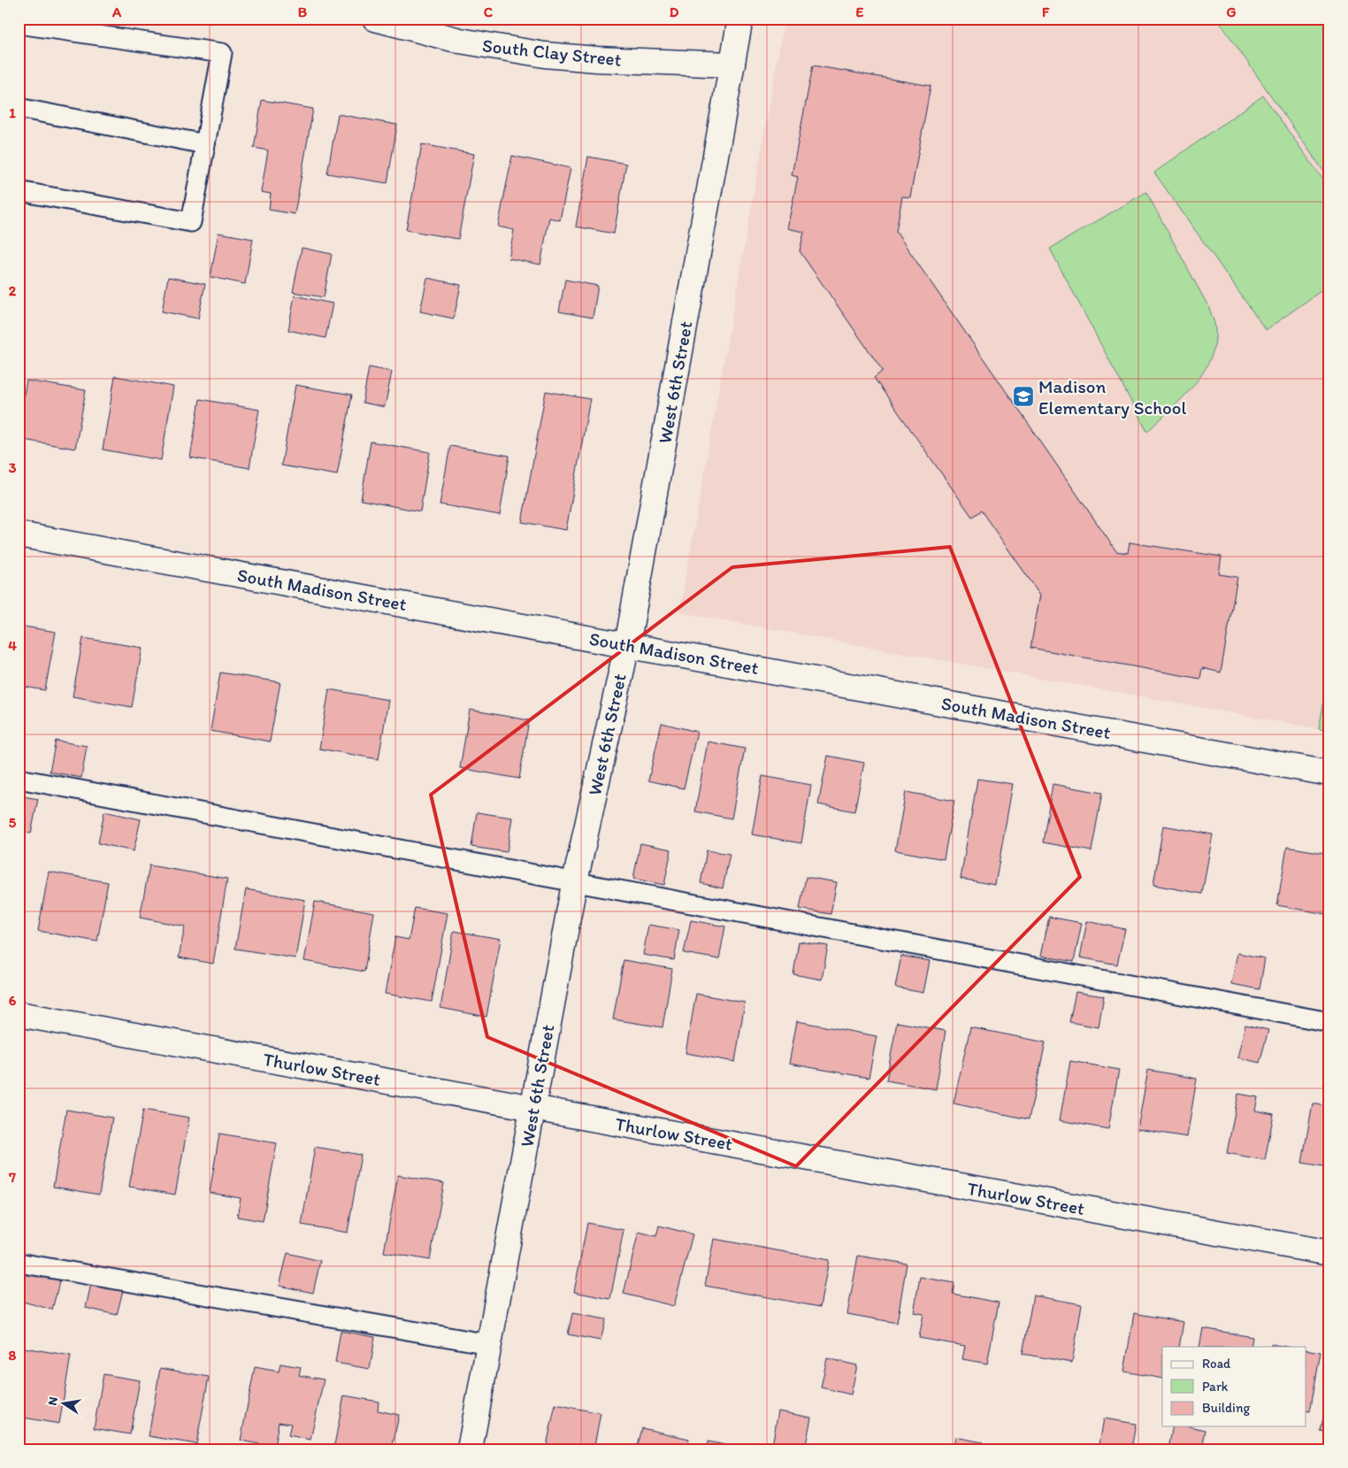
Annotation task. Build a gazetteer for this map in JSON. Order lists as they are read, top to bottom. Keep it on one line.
{"streets":{"street":["South Clay Street","West 6th Street","South Madison Street","Thurlow Street"]},"crossings":[["South Clay Street","West 6th Street"],["West 6th Street","South Madison Street"],["West 6th Street","Thurlow Street"]],"places":{"school or university":["Madison Elementary School"]},"legend":["Road","Park","Building"],"north":"left","grid":{"columns":["A","B","C","D","E","F","G"],"rows":["1","2","3","4","5","6","7","8"]}}
